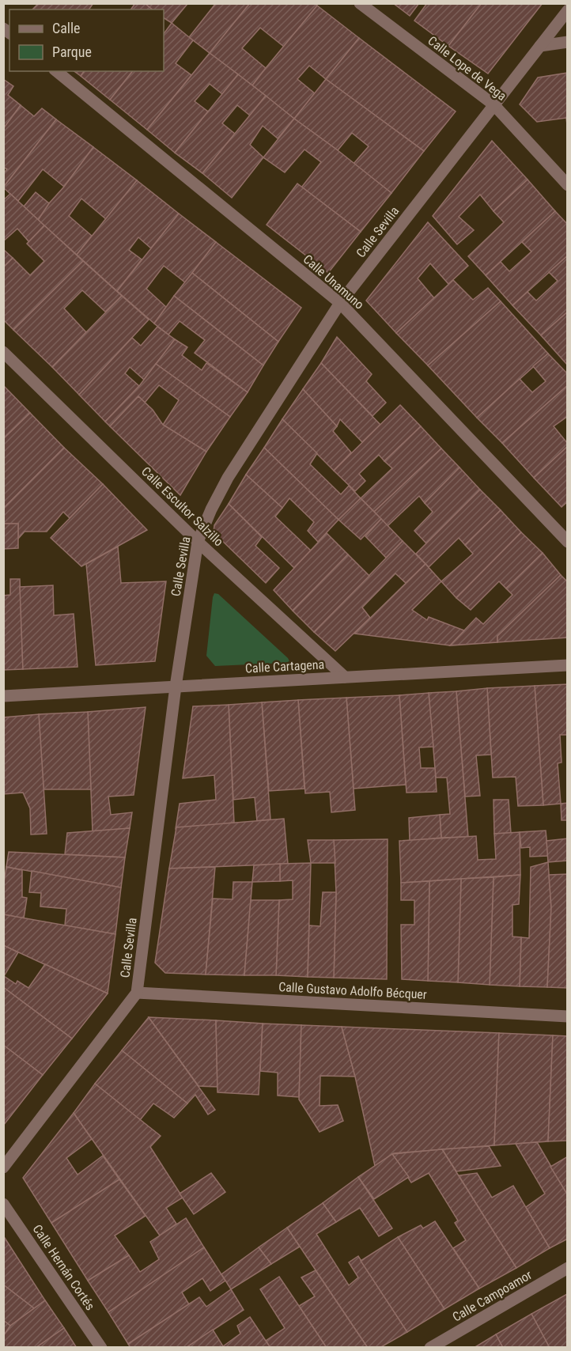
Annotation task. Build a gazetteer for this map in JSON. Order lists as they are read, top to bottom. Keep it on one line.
{"streets":{"street":["Calle Lope de Vega","Calle Sevilla","Calle Unamuno","Calle Escultor Salzillo","Calle Cartagena","Calle Gustavo Adolfo Bécquer","Calle Hernán Cortés","Calle Campoamor"]},"crossings":[["Calle Lope de Vega","Calle Sevilla"],["Calle Sevilla","Calle Unamuno"],["Calle Sevilla","Calle Escultor Salzillo"],["Calle Sevilla","Calle Cartagena"],["Calle Sevilla","Calle Gustavo Adolfo Bécquer"],["Calle Escultor Salzillo","Calle Cartagena"]],"legend":["Calle","Parque"]}
